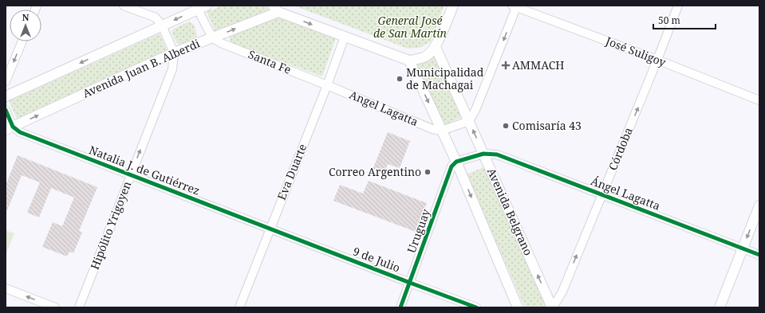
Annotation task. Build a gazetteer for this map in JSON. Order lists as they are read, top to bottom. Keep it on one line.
{"streets":{"street":["José Suligoy","Santa Fe","Avenida Juan B. Alberdi","Angel Lagatta","Córdoba","Natalia J. de Gutiérrez","Eva Duarte","Ángel Lagatta","Avenida Belgrano","Hipólito Yrigoyen","Uruguay","9 de Julio"]},"crossings":[["José Suligoy","Córdoba"],["Santa Fe","Avenida Juan B. Alberdi"],["Santa Fe","Angel Lagatta"],["Santa Fe","Eva Duarte"],["Avenida Juan B. Alberdi","Natalia J. de Gutiérrez"],["Avenida Juan B. Alberdi","Hipólito Yrigoyen"],["Angel Lagatta","Eva Duarte"],["Córdoba","Ángel Lagatta"],["Córdoba","Avenida Belgrano"],["Natalia J. de Gutiérrez","Eva Duarte"],["Natalia J. de Gutiérrez","Hipólito Yrigoyen"],["Natalia J. de Gutiérrez","9 de Julio"],["Eva Duarte","9 de Julio"],["Ángel Lagatta","Avenida Belgrano"],["Uruguay","9 de Julio"]],"one_way":["Córdoba","Hipólito Yrigoyen"],"parks":["General José de San Martín"],"places":{"health":["AMMACH"],"other":["Municipalidad de Machagai","Comisaría 43","Correo Argentino"]},"scale_bar":"50 m","north":"top"}
